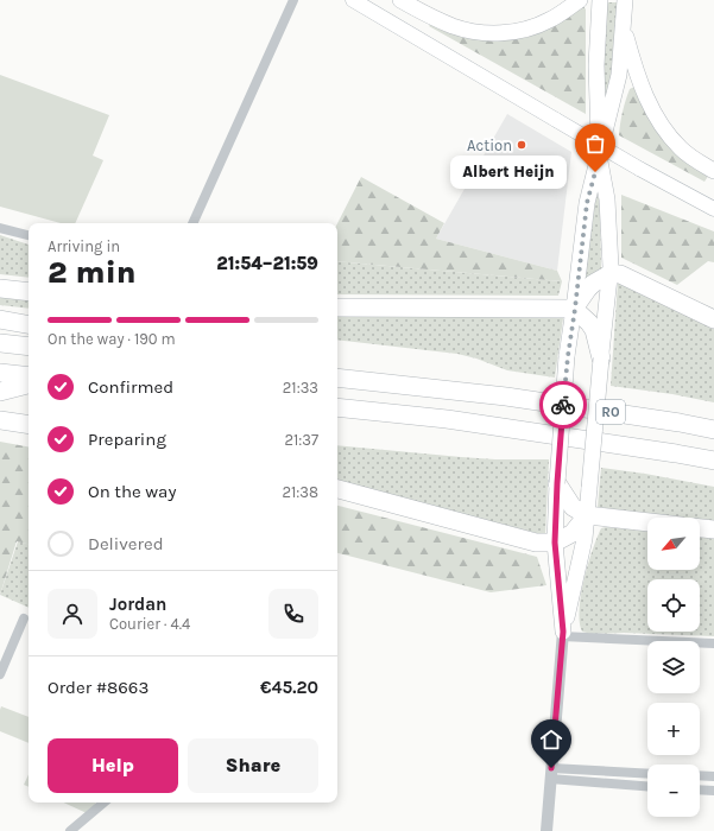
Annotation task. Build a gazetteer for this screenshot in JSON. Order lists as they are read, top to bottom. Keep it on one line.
{"streets":{"highway":["R0"]},"places":["Action","Albert Heijn"],"north":"bottom left","page":{"bubble":"Albert Heijn","heading":["2 min","Arriving in","21:54–21:59"],"panel":["Jordan","Courier · 4.4","Order #8663","€45.20"],"bar":"On the way · 190 m","list":[["Confirmed","21:33"],["Preparing","21:37"],["On the way","21:38"],"Delivered"],"map_buttons":["+","−"],"buttons":["Help","Share"]}}
